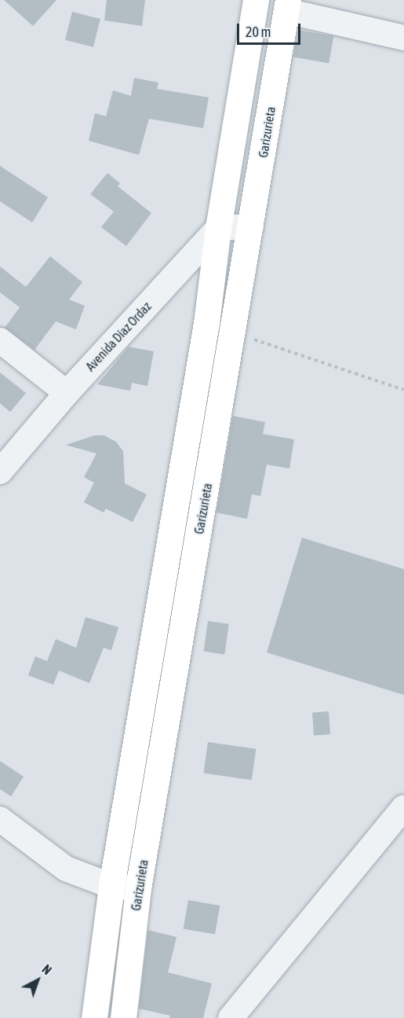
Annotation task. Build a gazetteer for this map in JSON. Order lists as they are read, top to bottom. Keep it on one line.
{"streets":{"main road":["Garizurieta"],"street":["Avenida Díaz Ordaz"]},"scale_bar":"20 m","north":"top right"}
